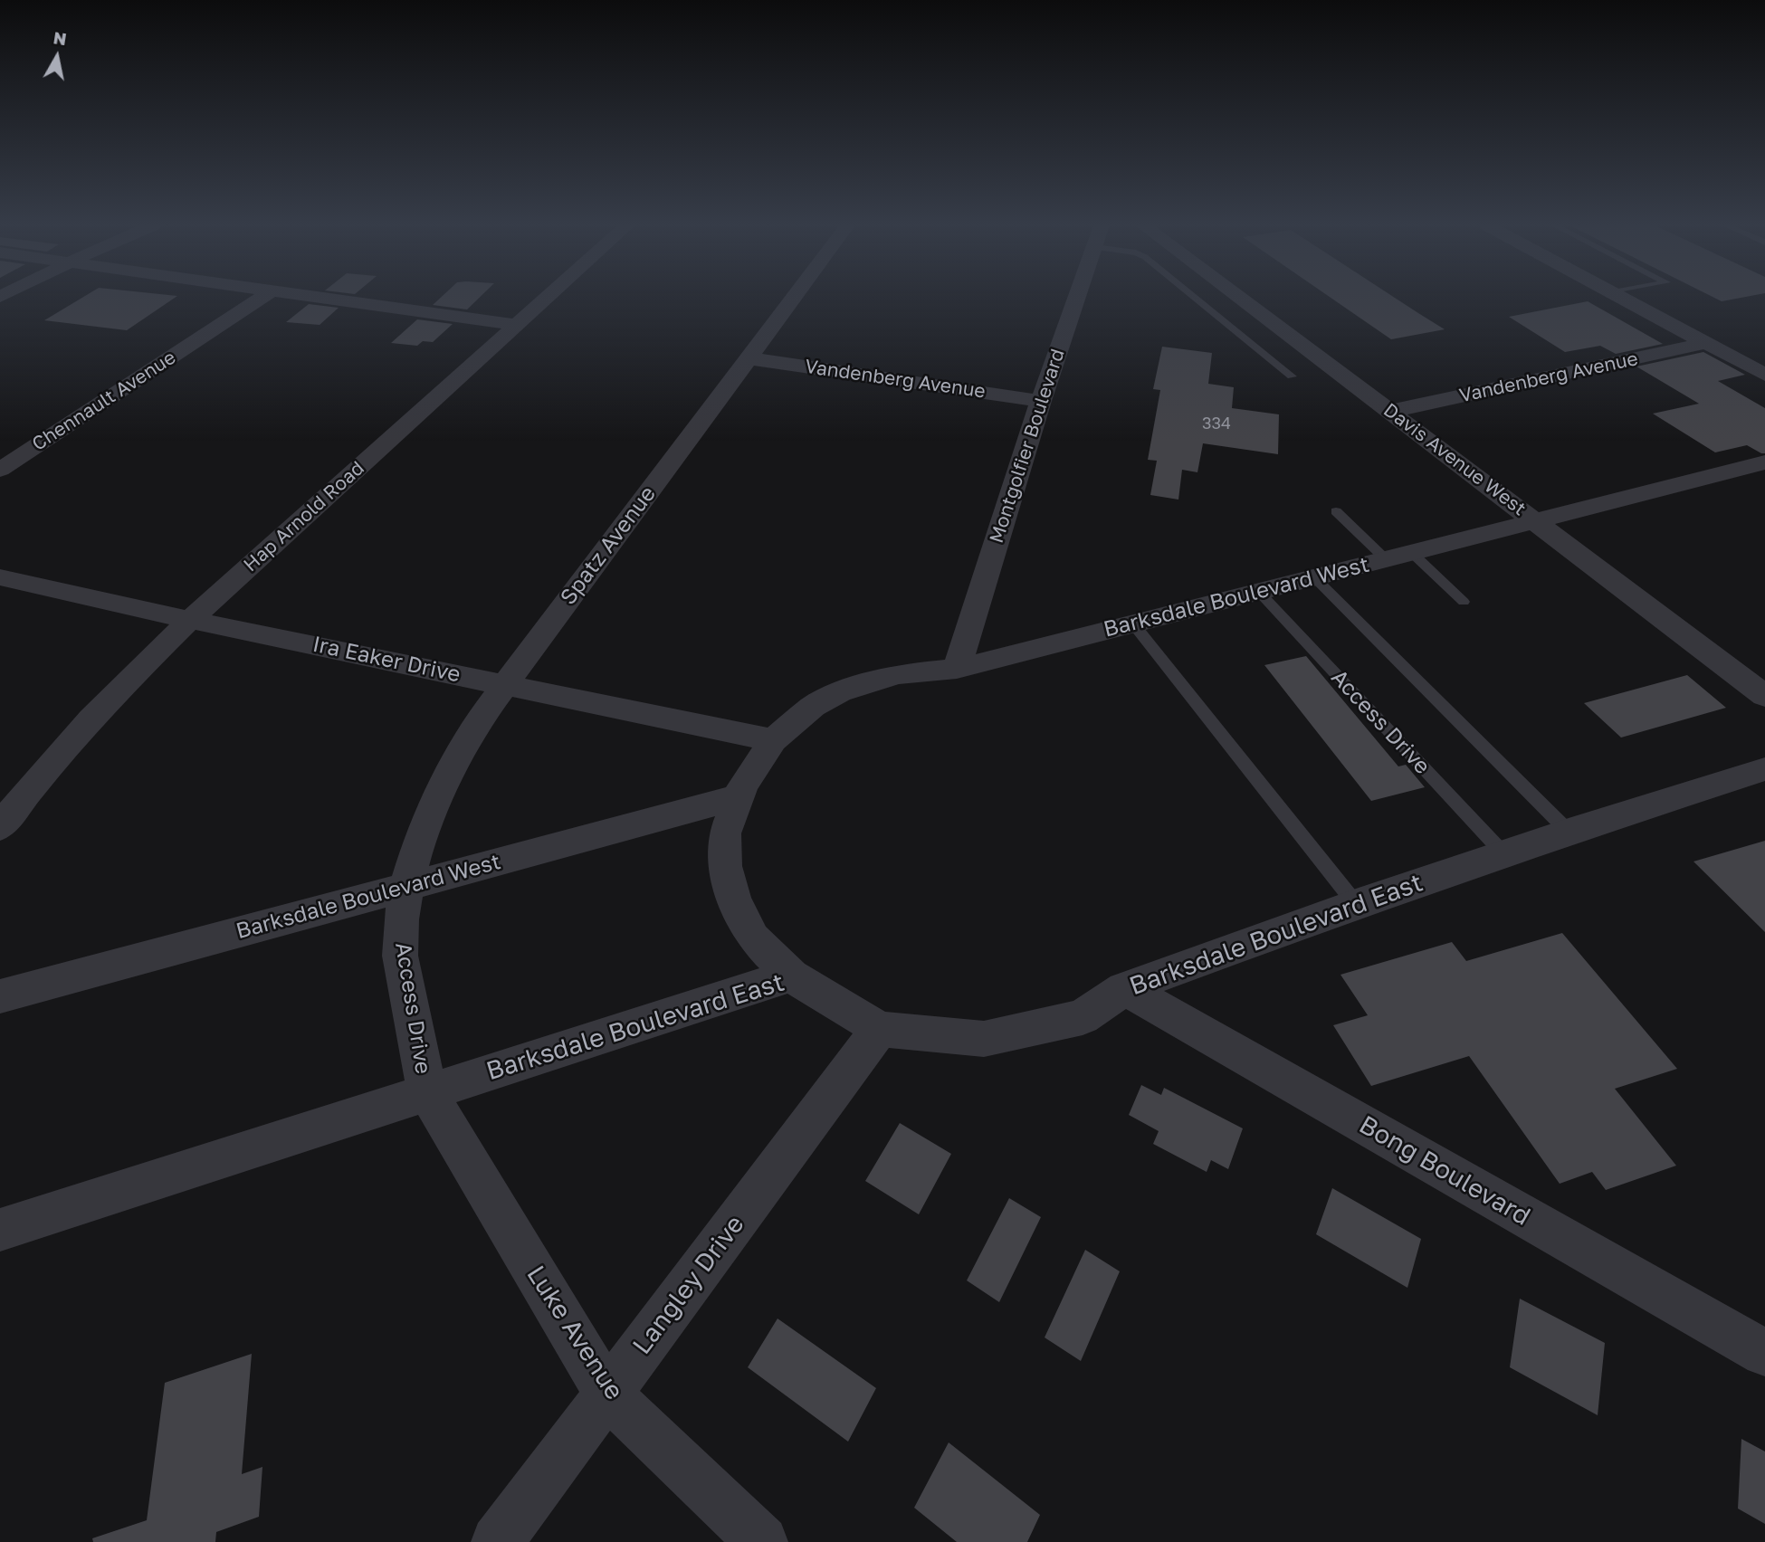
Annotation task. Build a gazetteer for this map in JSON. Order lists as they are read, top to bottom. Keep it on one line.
{"streets":{"street":["Vandenberg Avenue","Chennault Avenue","Montgolfier Boulevard","Davis Avenue West","Hap Arnold Road","Spatz Avenue","Barksdale Boulevard West","Ira Eaker Drive","Access Drive","Barksdale Boulevard East","Bong Boulevard","Langley Drive","Luke Avenue"]},"crossings":[["Vandenberg Avenue","Montgolfier Boulevard"],["Vandenberg Avenue","Davis Avenue West"],["Vandenberg Avenue","Spatz Avenue"],["Montgolfier Boulevard","Barksdale Boulevard West"],["Davis Avenue West","Barksdale Boulevard West"],["Hap Arnold Road","Ira Eaker Drive"],["Spatz Avenue","Barksdale Boulevard West"],["Spatz Avenue","Ira Eaker Drive"],["Spatz Avenue","Access Drive"],["Barksdale Boulevard West","Ira Eaker Drive"],["Barksdale Boulevard West","Access Drive"],["Access Drive","Barksdale Boulevard East"],["Access Drive","Luke Avenue"],["Barksdale Boulevard East","Bong Boulevard"],["Barksdale Boulevard East","Langley Drive"],["Barksdale Boulevard East","Luke Avenue"],["Langley Drive","Luke Avenue"]],"house_numbers":["334"],"north":"top"}
